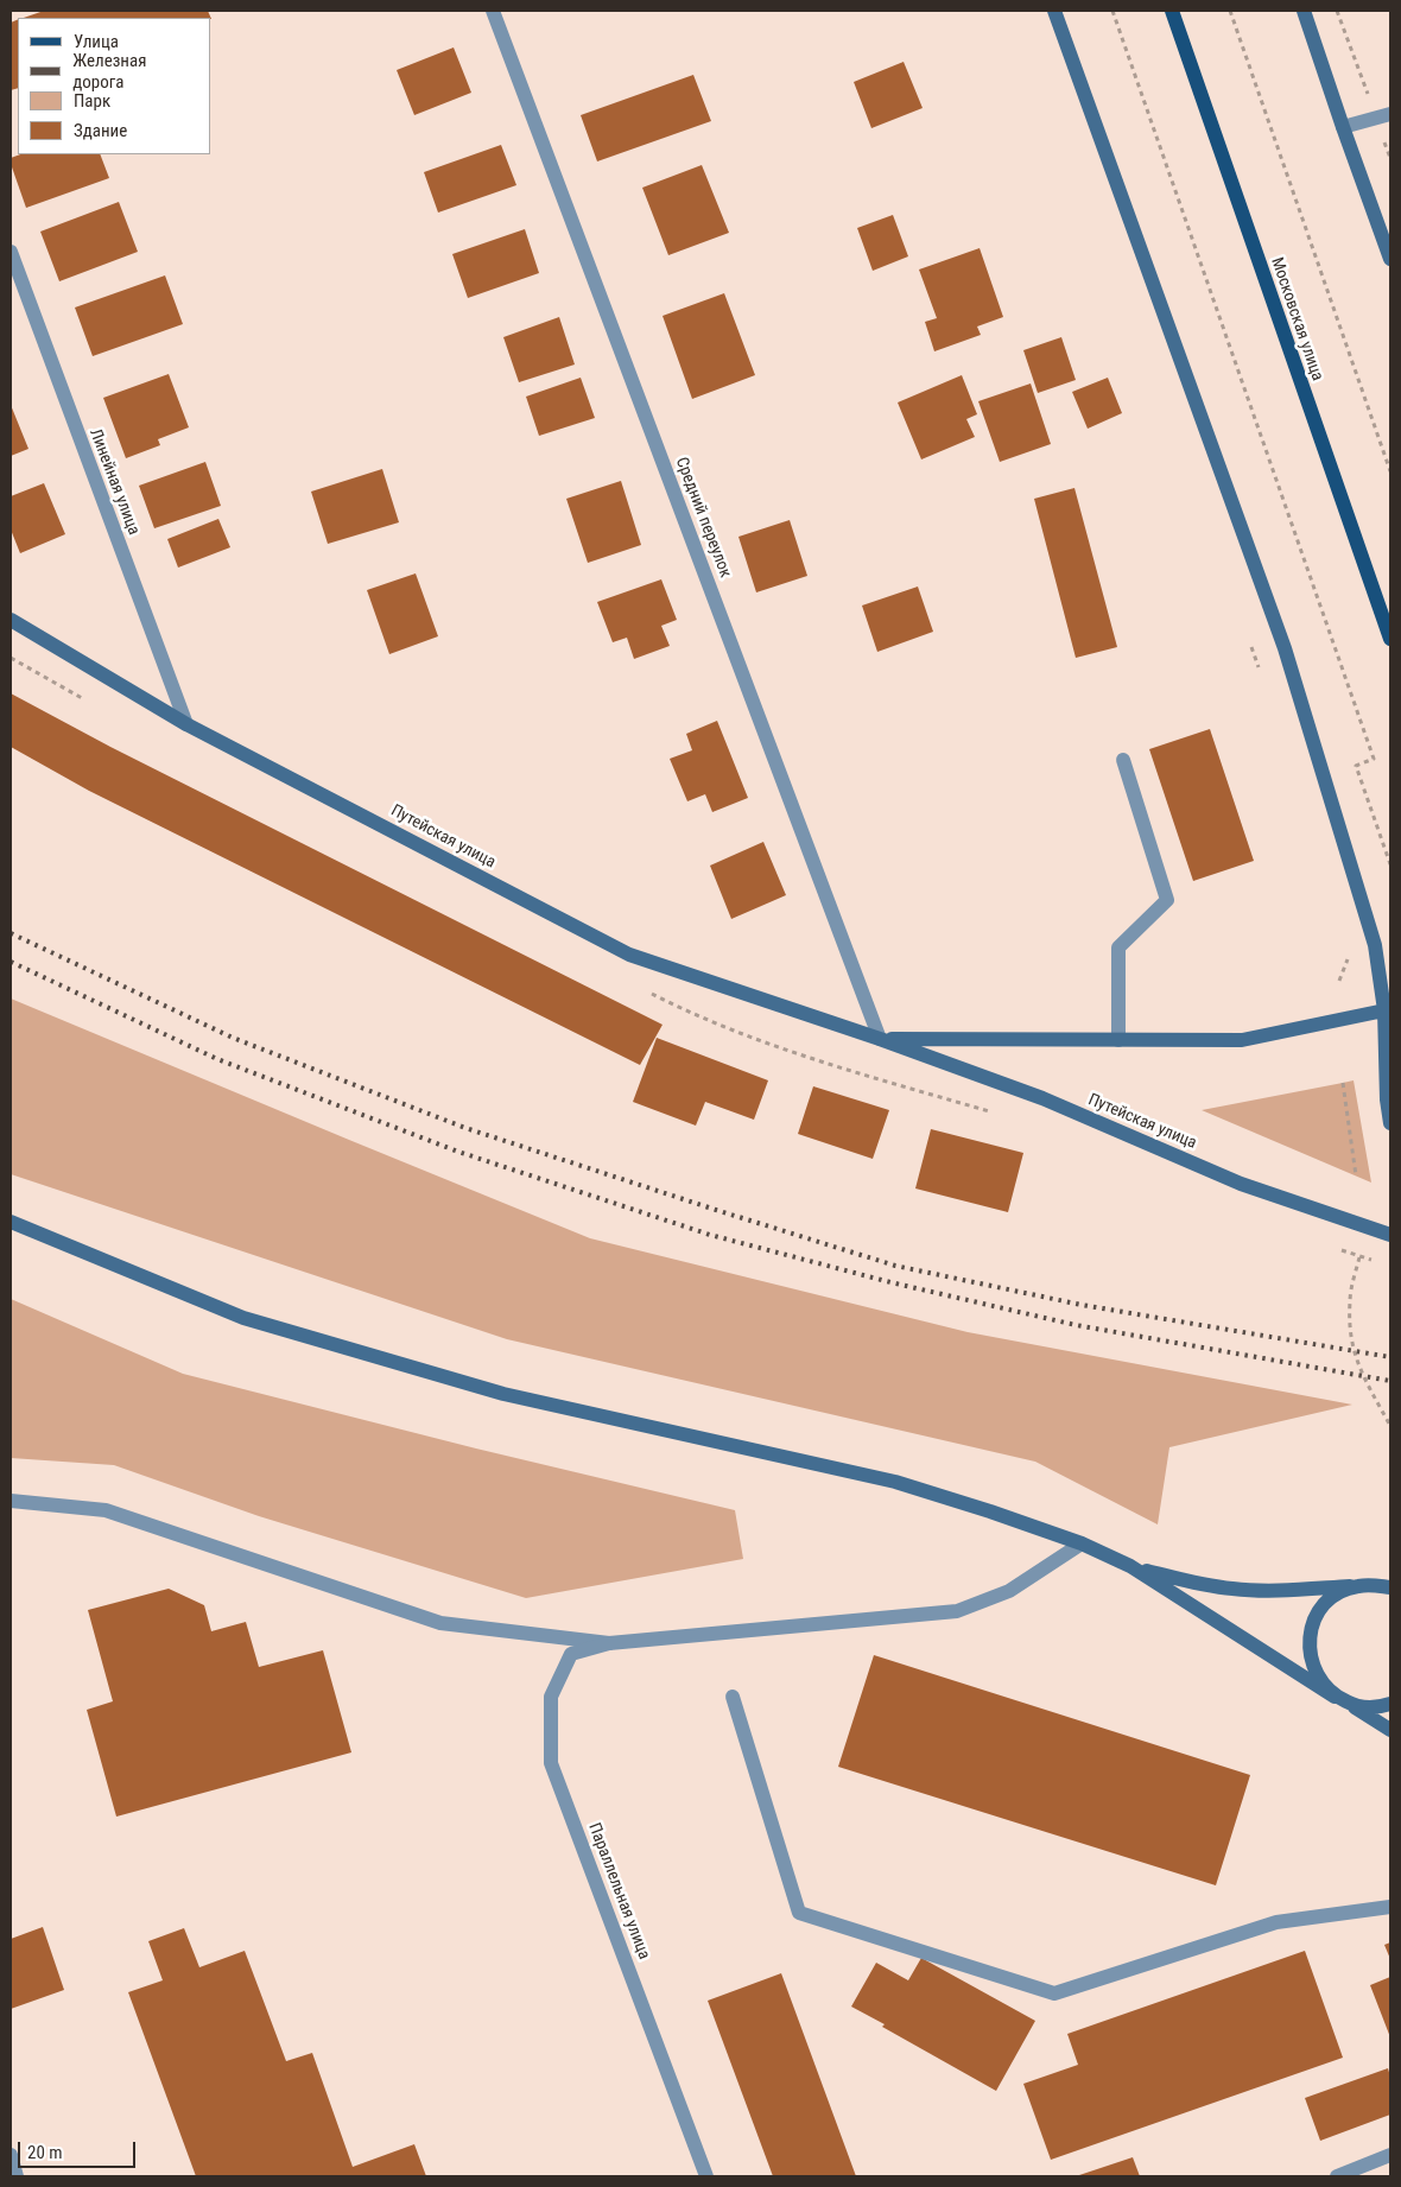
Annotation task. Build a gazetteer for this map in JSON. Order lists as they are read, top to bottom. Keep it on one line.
{"streets":{"main road":["Московская улица","Путейская улица"],"street":["Линейная улица","Средний переулок","Параллельная улица"]},"crossings":[["Линейная улица","Путейская улица"],["Средний переулок","Путейская улица"]],"legend":["Улица","Железная дорога","Парк","Здание"],"scale_bar":"20 m"}
